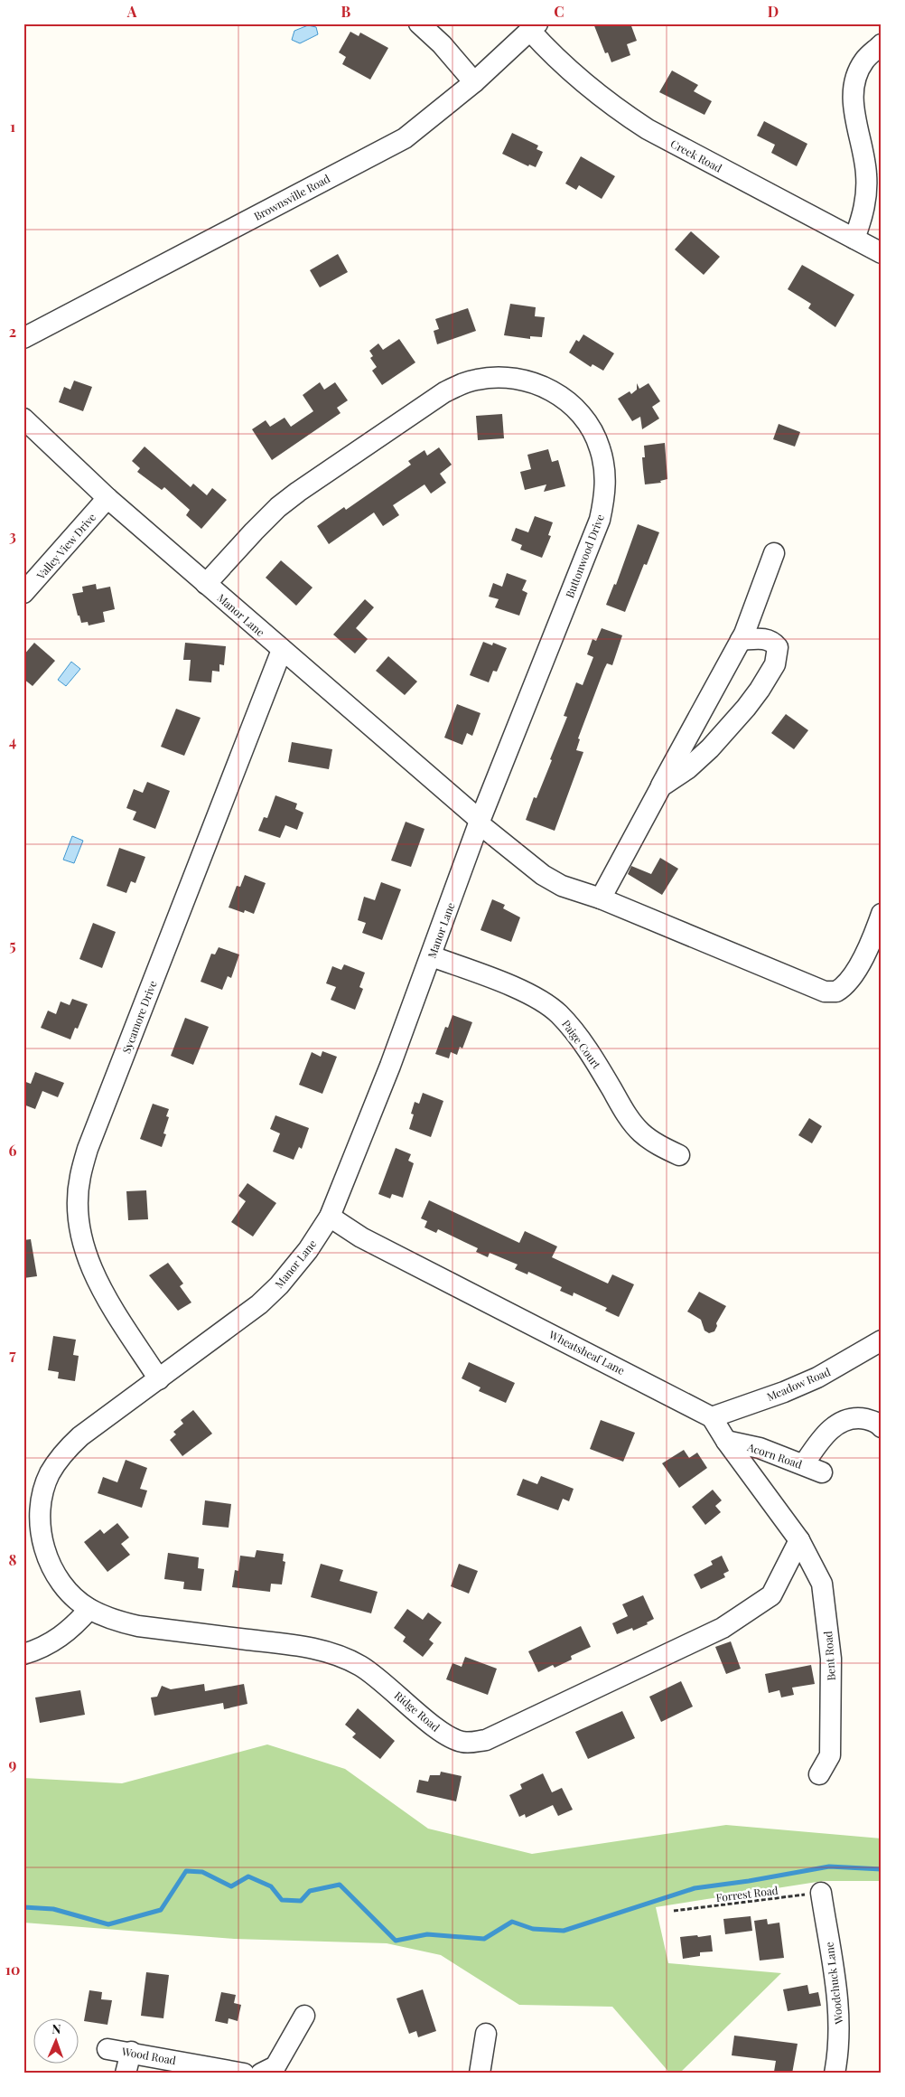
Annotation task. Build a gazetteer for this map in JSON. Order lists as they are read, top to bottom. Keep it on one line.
{"streets":{"street":["Creek Road","Brownsville Road","Valley View Drive","Buttonwood Drive","Manor Lane","Sycamore Drive","Paige Court","Wheatsheaf Lane","Meadow Road","Acorn Road","Bent Road","Ridge Road","Woodchuck Lane","Wood Road"],"path":["Forrest Road"]},"crossings":[["Creek Road","Brownsville Road"],["Valley View Drive","Manor Lane"],["Buttonwood Drive","Manor Lane"],["Manor Lane","Sycamore Drive"],["Manor Lane","Paige Court"],["Manor Lane","Wheatsheaf Lane"],["Manor Lane","Ridge Road"],["Wheatsheaf Lane","Meadow Road"],["Bent Road","Ridge Road"],["Forrest Road","Woodchuck Lane"]],"north":"top","grid":{"columns":["A","B","C","D"],"rows":["1","2","3","4","5","6","7","8","9","10"]}}
